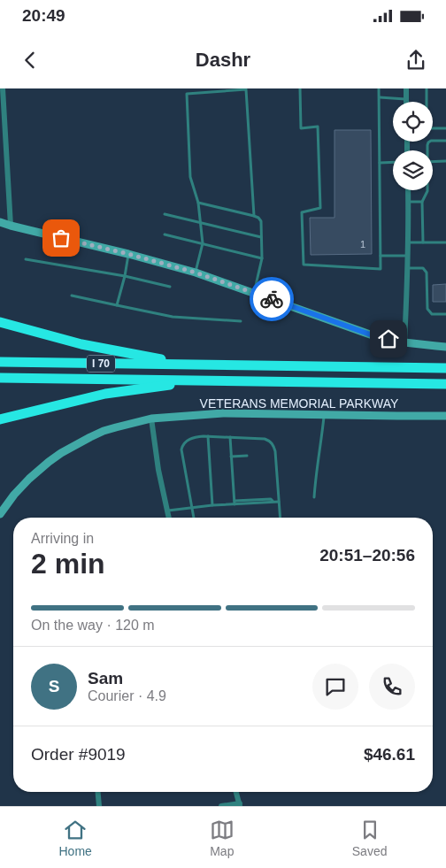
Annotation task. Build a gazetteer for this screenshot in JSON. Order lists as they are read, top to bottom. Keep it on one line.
{"streets":{"highway":["I 70"],"street":["VETERANS MEMORIAL PARKWAY"]},"house_numbers":["1"],"page":{"status":"20:49","header":"Dashr","heading":["2 min","Arriving in","20:51–20:56"],"panel":["Sam","Courier · 4.9","Order #9019","$46.61"],"bar":"On the way · 120 m","round":"S","tabs":["Home","Map","Saved"]}}
